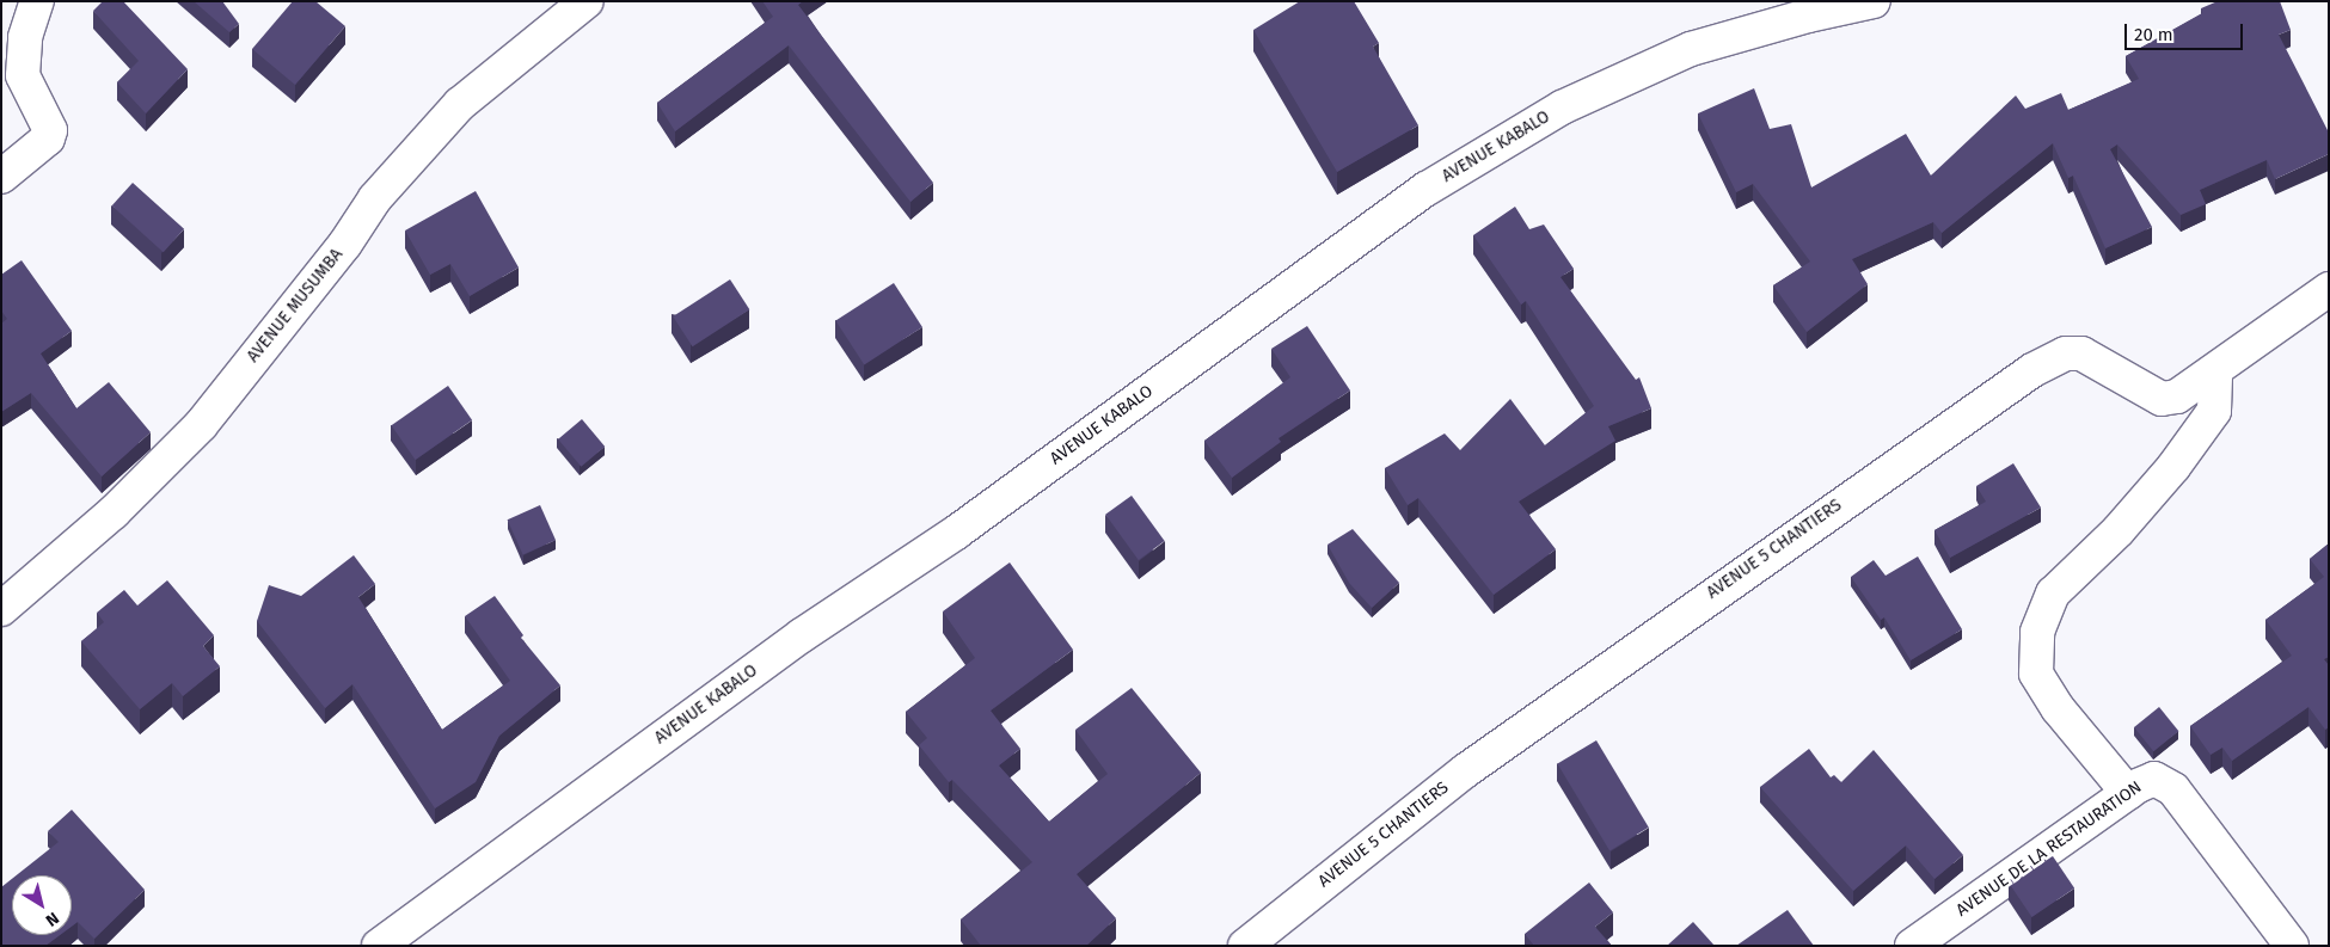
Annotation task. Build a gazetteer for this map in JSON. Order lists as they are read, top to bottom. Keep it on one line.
{"streets":{"street":["AVENUE KABALO","AVENUE MUSUMBA","AVENUE 5 CHANTIERS","AVENUE DE LA RESTAURATION"]},"scale_bar":"20 m","north":"bottom right"}
